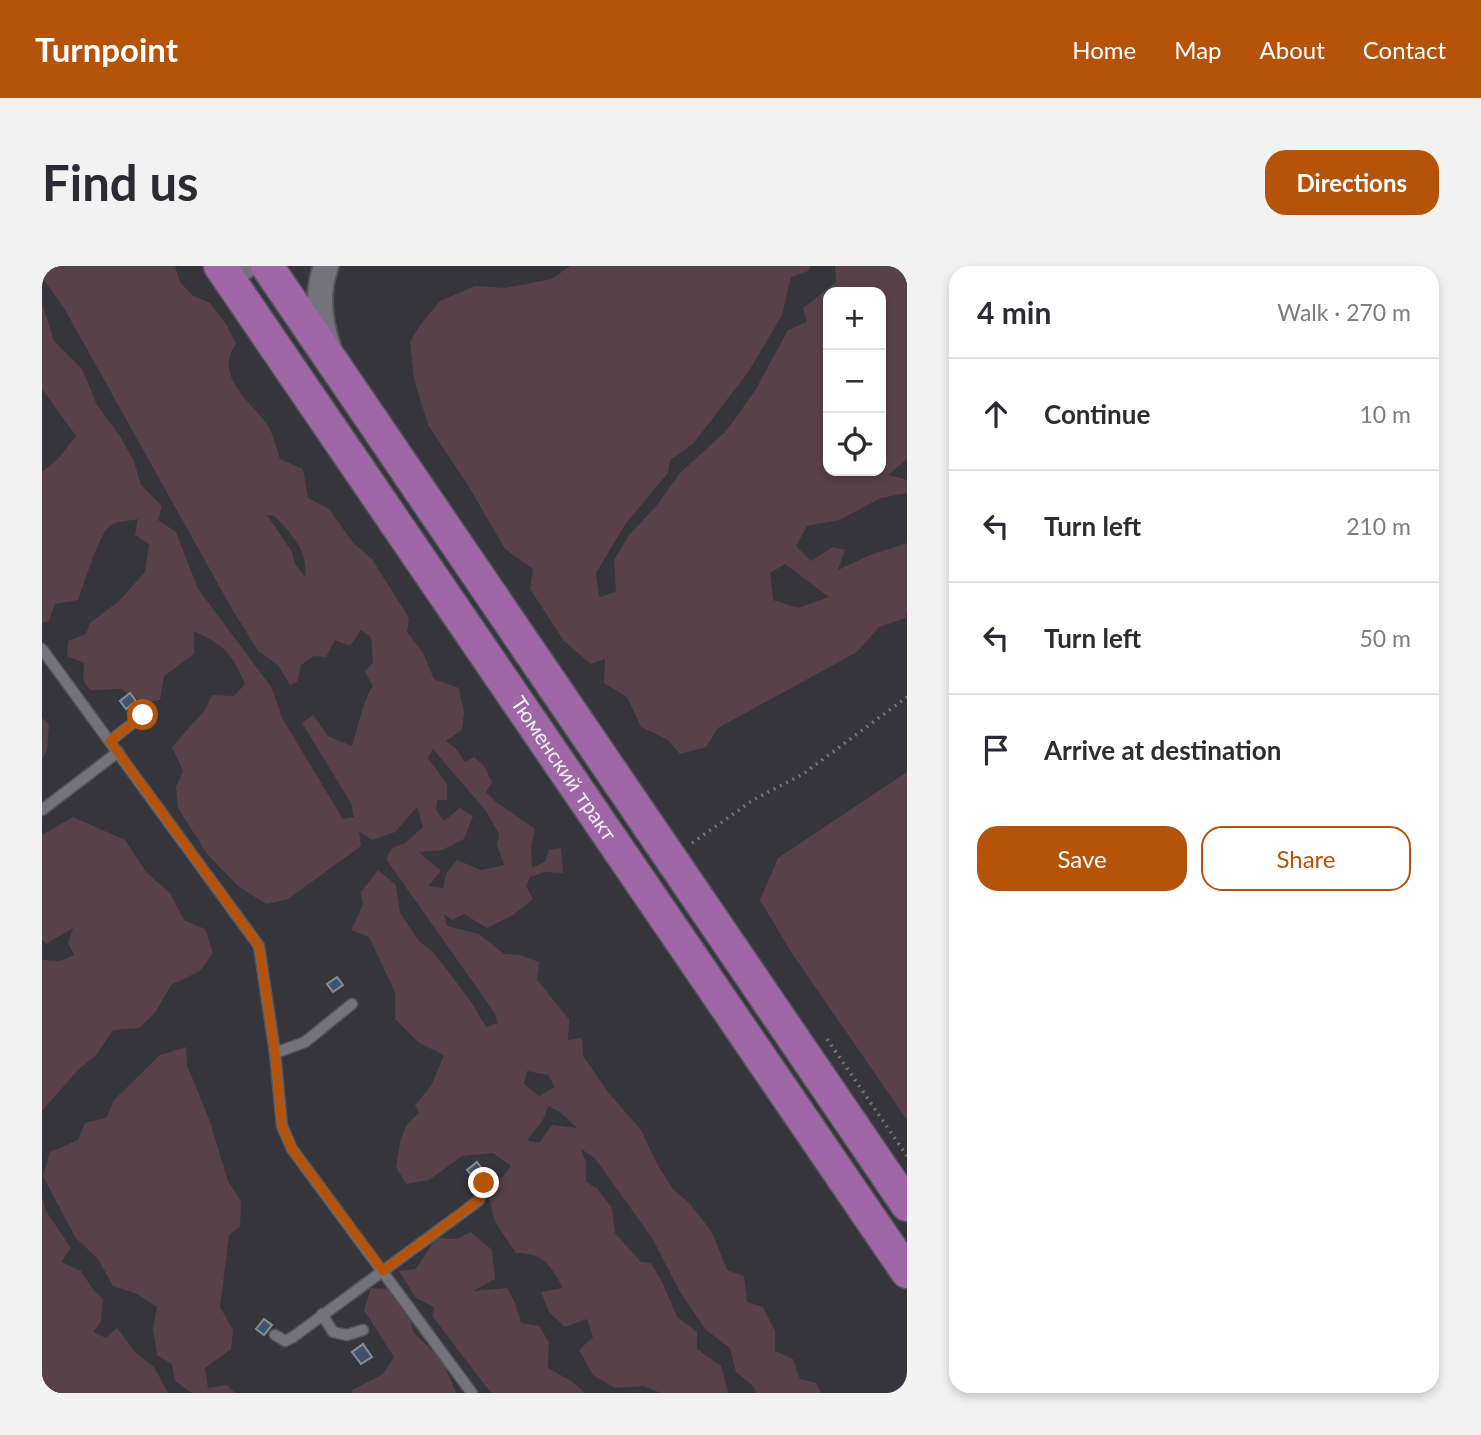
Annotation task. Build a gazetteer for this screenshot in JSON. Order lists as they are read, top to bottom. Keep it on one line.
{"streets":{"main road":["Тюменский тракт"]},"page":{"header":"Turnpoint","nav":["Home","Map","About","Contact"],"buttons":["Directions",["Save","Share"]],"title":"Find us","heading":["4 min","Walk · 270 m"],"map_buttons":["+","−"],"list":[["Continue","10 m"],["Turn left","210 m"],["Turn left","50 m"],"Arrive at destination"]}}
